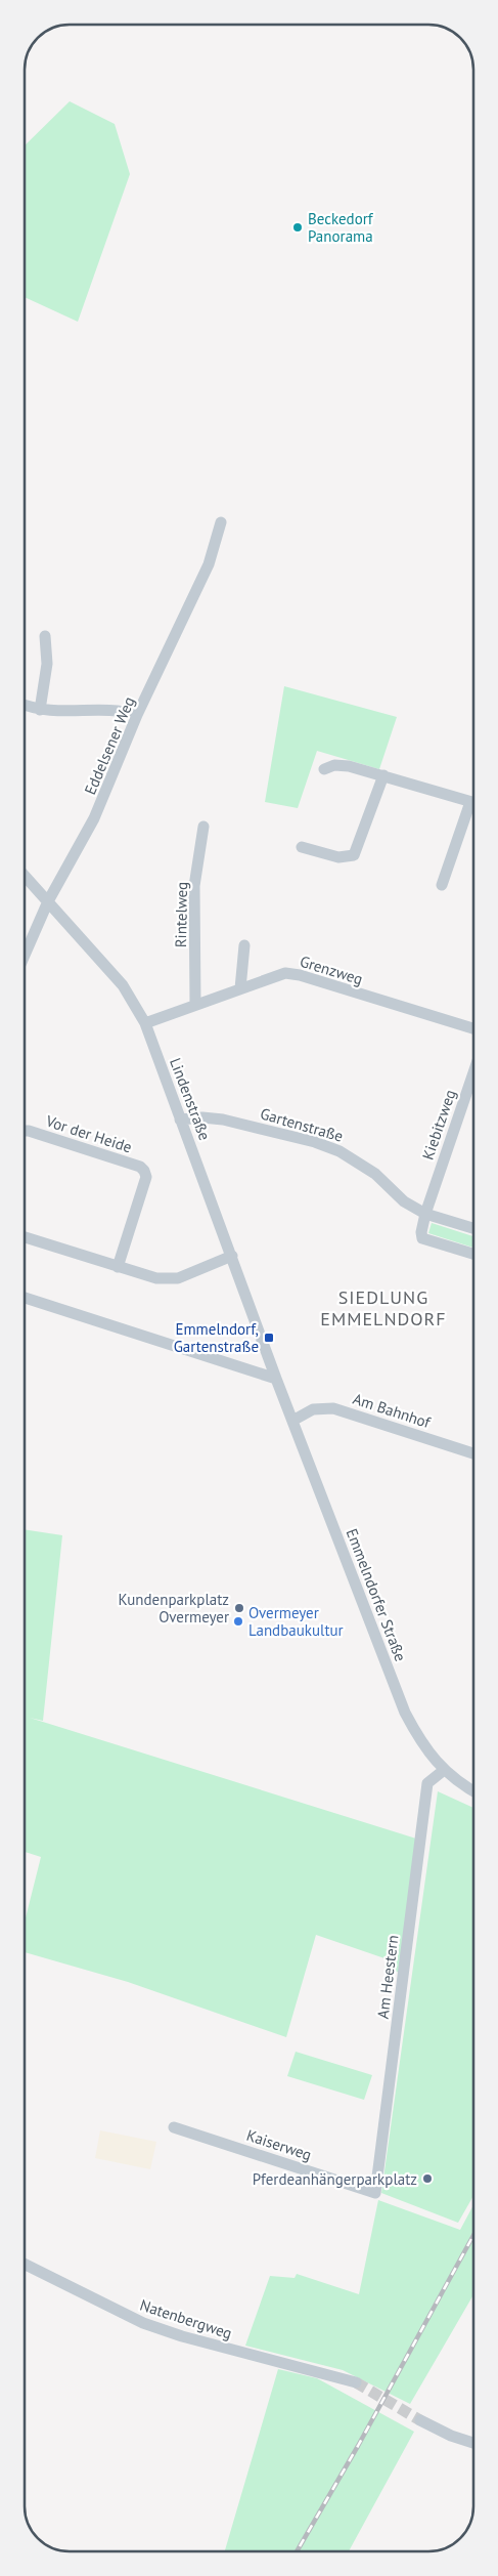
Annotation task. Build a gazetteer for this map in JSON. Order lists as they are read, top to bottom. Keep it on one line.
{"streets":{"street":["Eddelsener Weg","Rintelweg","Grenzweg","Lindenstraße","Gartenstraße","Kiebitzweg","Vor der Heide","Am Bahnhof","Emmelndorfer Straße","Am Heestern","Kaiserweg","Natenbergweg"]},"crossings":[["Eddelsener Weg","Lindenstraße"],["Rintelweg","Grenzweg"],["Grenzweg","Lindenstraße"],["Lindenstraße","Gartenstraße"],["Lindenstraße","Emmelndorfer Straße"],["Gartenstraße","Kiebitzweg"],["Am Bahnhof","Emmelndorfer Straße"],["Emmelndorfer Straße","Am Heestern"],["Am Heestern","Kaiserweg"]],"districts":["SIEDLUNG EMMELNDORF"],"places":{"other":["Beckedorf Panorama","Kundenparkplatz Overmeyer","Overmeyer Landbaukultur","Pferdeanhängerparkplatz"],"transit":["Emmelndorf, Gartenstraße"]}}
